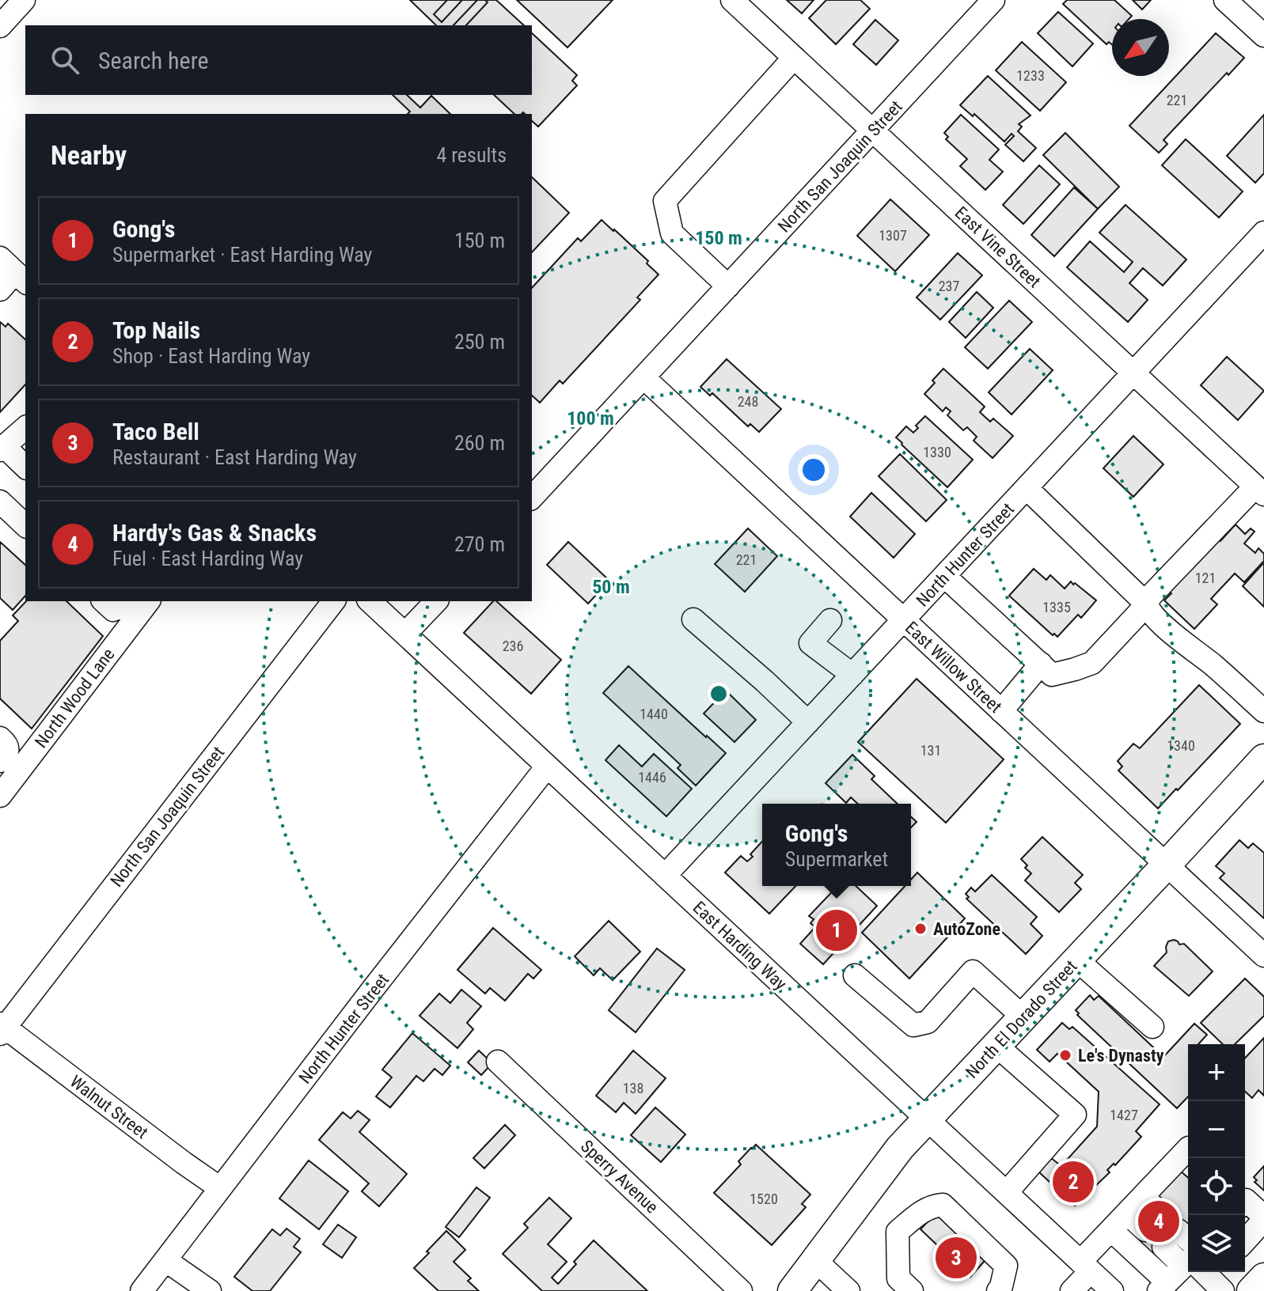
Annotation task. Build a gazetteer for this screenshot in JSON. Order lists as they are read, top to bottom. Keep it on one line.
{"streets":{"main road":["North El Dorado Street"],"street":["North San Joaquin Street","East Vine Street","North Hunter Street","East Willow Street","North Wood Lane","East Harding Way","Walnut Street","Sperry Avenue"]},"crossings":[["North San Joaquin Street","East Vine Street"],["North San Joaquin Street","East Willow Street"],["North San Joaquin Street","Walnut Street"],["East Vine Street","North Hunter Street"],["North Hunter Street","East Willow Street"],["North Hunter Street","East Harding Way"],["North Hunter Street","Walnut Street"],["East Willow Street","North El Dorado Street"],["East Harding Way","North El Dorado Street"]],"places":["AutoZone","Le's Dynasty"],"house_numbers":["1233","221","1307","237","248","1330","221","121","1335","236","1440","1340","131","1446","138","1427","1520"],"north":"bottom left","page":{"search":"Search here","heading":["Nearby","4 results"],"list":[{"mark":"1","name":"Gong's","note":"Supermarket · East Harding Way","value":"150 m"},{"mark":"2","name":"Top Nails","note":"Shop · East Harding Way","value":"250 m"},{"mark":"3","name":"Taco Bell","note":"Restaurant · East Harding Way","value":"260 m"},{"mark":"4","name":"Hardy's Gas & Snacks","note":"Fuel · East Harding Way","value":"270 m"}],"popup":["Gong's","Supermarket"],"pins":["1","2","4","3"],"map_buttons":["+","−"]},"rings":["150 m","100 m","50 m"]}
